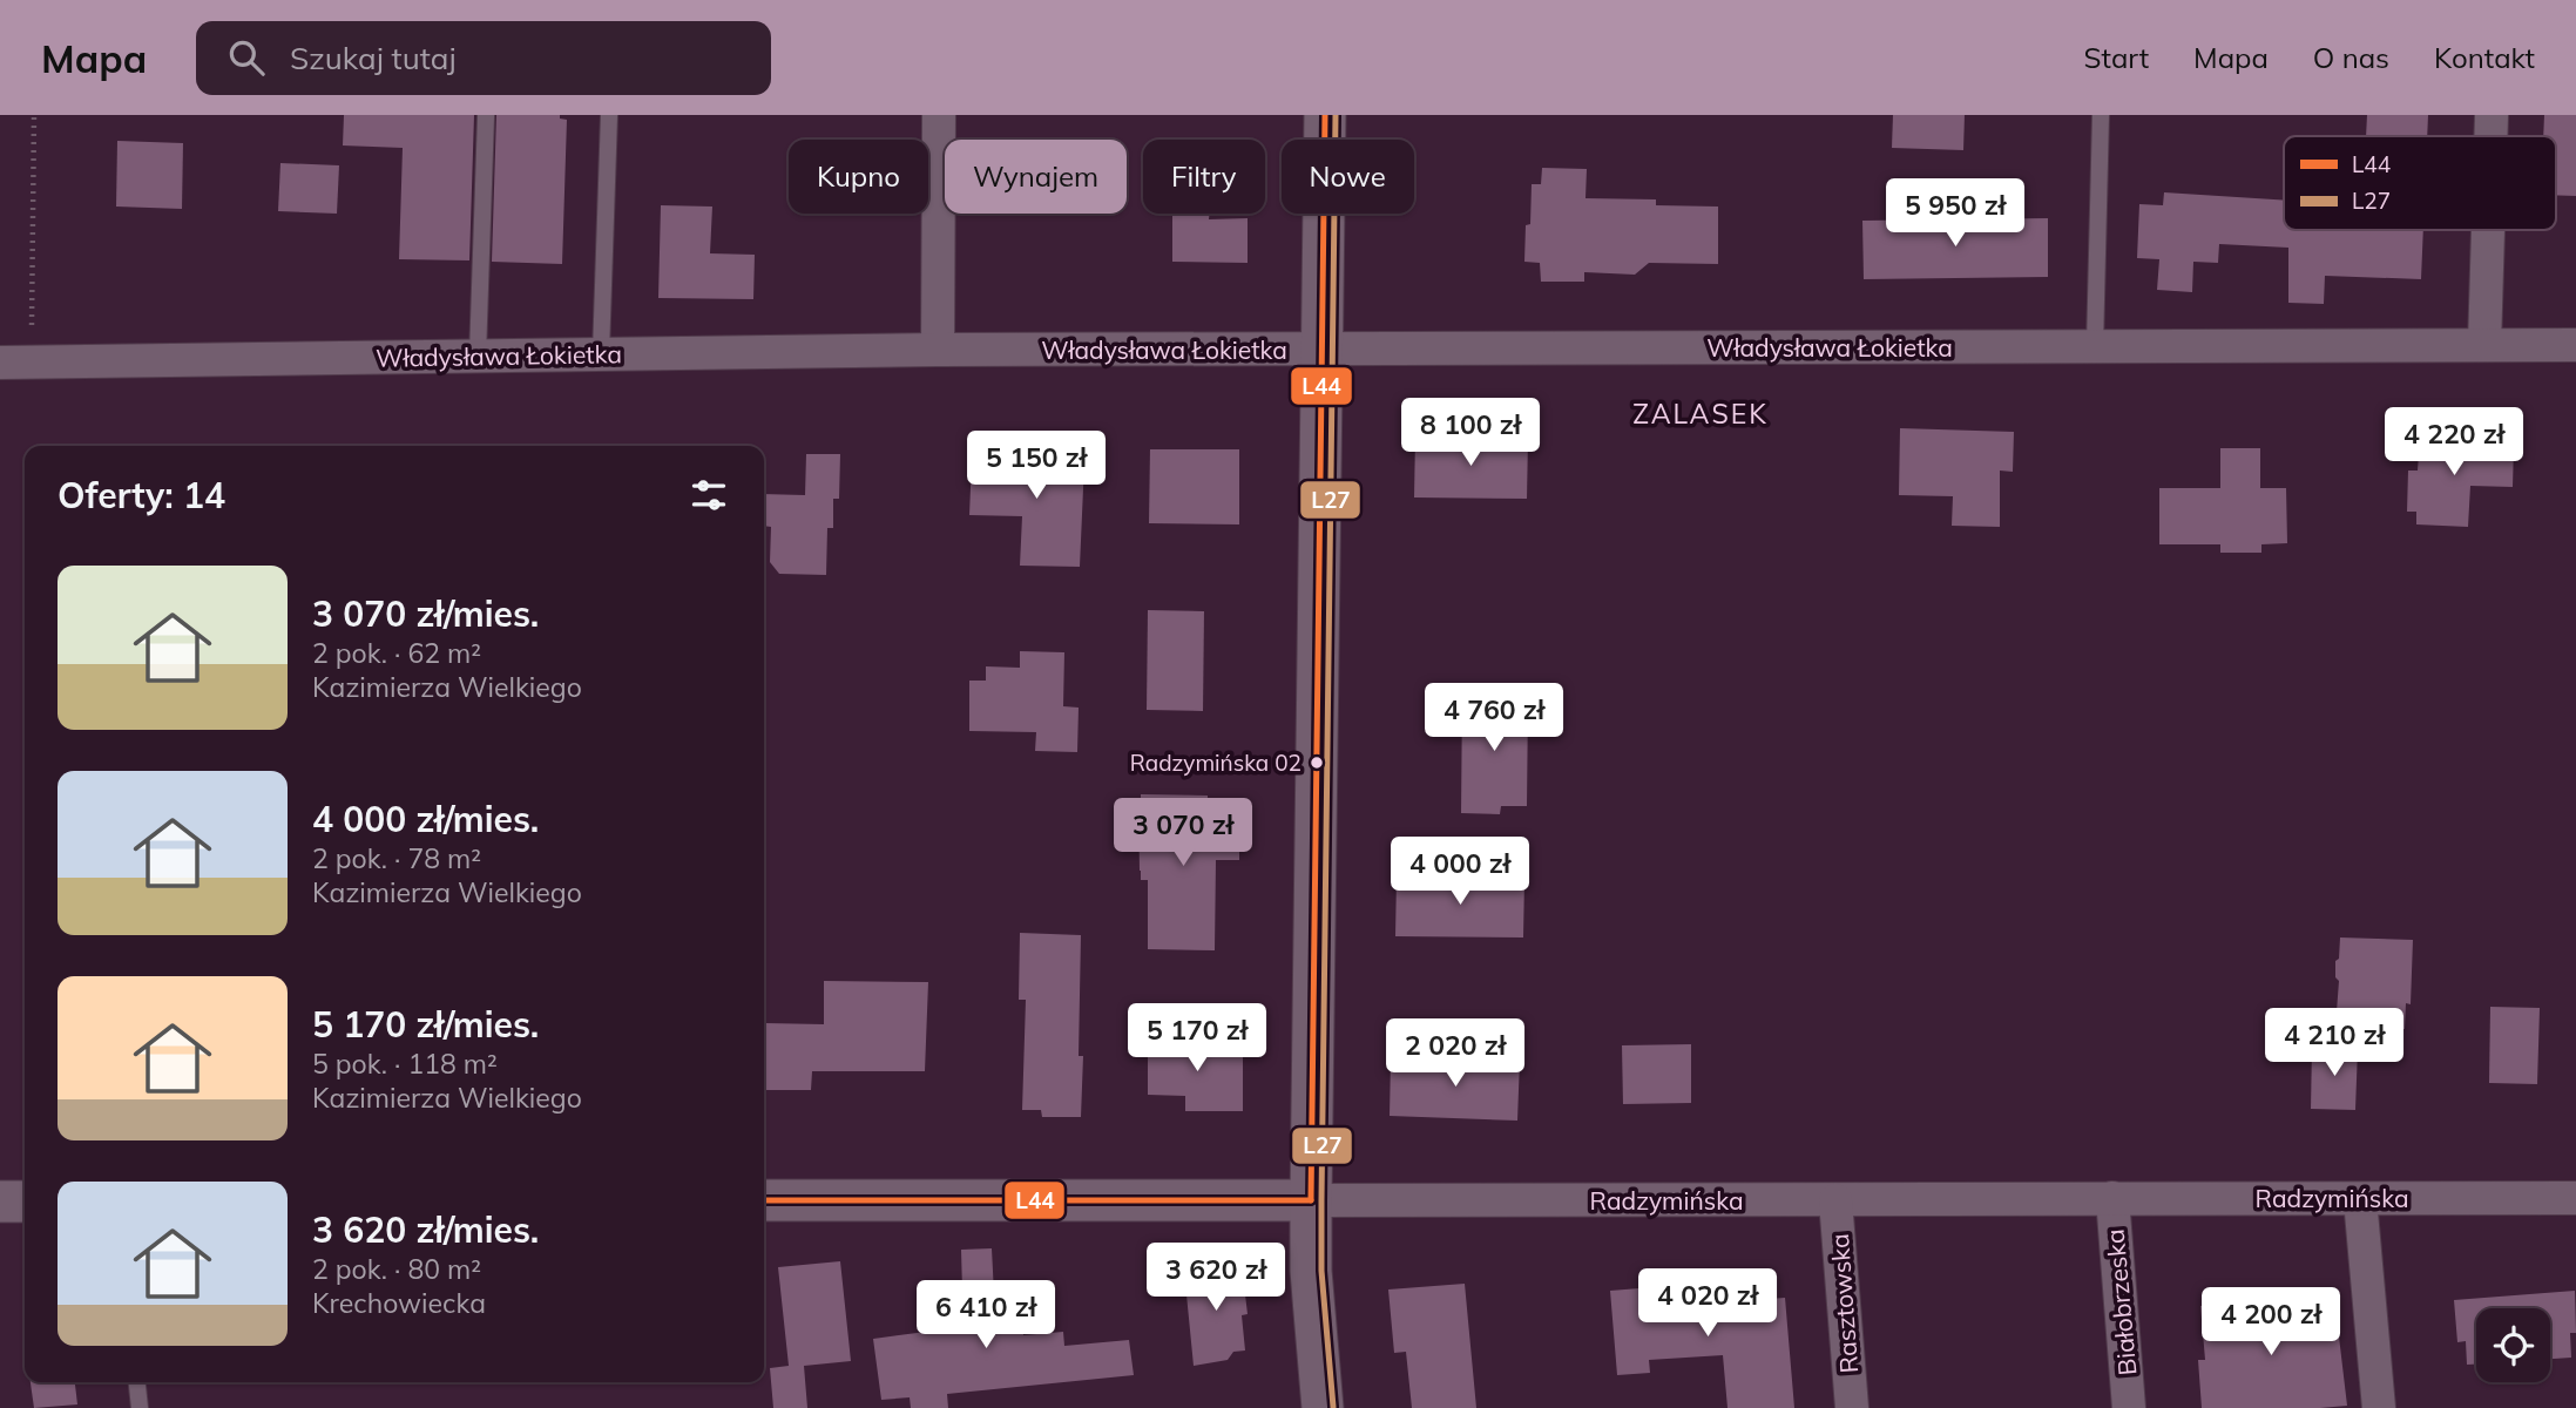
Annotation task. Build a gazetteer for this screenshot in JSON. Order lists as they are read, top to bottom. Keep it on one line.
{"streets":{"street":["Władysława Łokietka","Radzymińska","Białobrzeska","Rasztowska"]},"crossings":[["Radzymińska","Białobrzeska"],["Radzymińska","Rasztowska"]],"districts":["ZALASEK"],"places":["Radzymińska 02"],"lines":["transit line L44","transit line L27"],"legend":["L44","L27"],"page":{"header":"Mapa","search":"Szukaj tutaj","nav":["Start","Mapa","O nas","Kontakt"],"chip":["Kupno","Wynajem","Filtry","Nowe"],"price":["5 950 zł","8 100 zł","4 220 zł","5 150 zł","4 760 zł","3 070 zł","4 000 zł","5 170 zł","4 210 zł","2 020 zł","3 620 zł","4 020 zł","6 410 zł","4 200 zł"],"heading":"Oferty: 14","list":[{"name":"3 070 zł/mies.","note":"2 pok. · 62 m² · Kazimierza Wielkiego"},{"name":"4 000 zł/mies.","note":"2 pok. · 78 m² · Kazimierza Wielkiego"},{"name":"5 170 zł/mies.","note":"5 pok. · 118 m² · Kazimierza Wielkiego"},{"name":"3 620 zł/mies.","note":"2 pok. · 80 m² · Krechowiecka"}]}}
